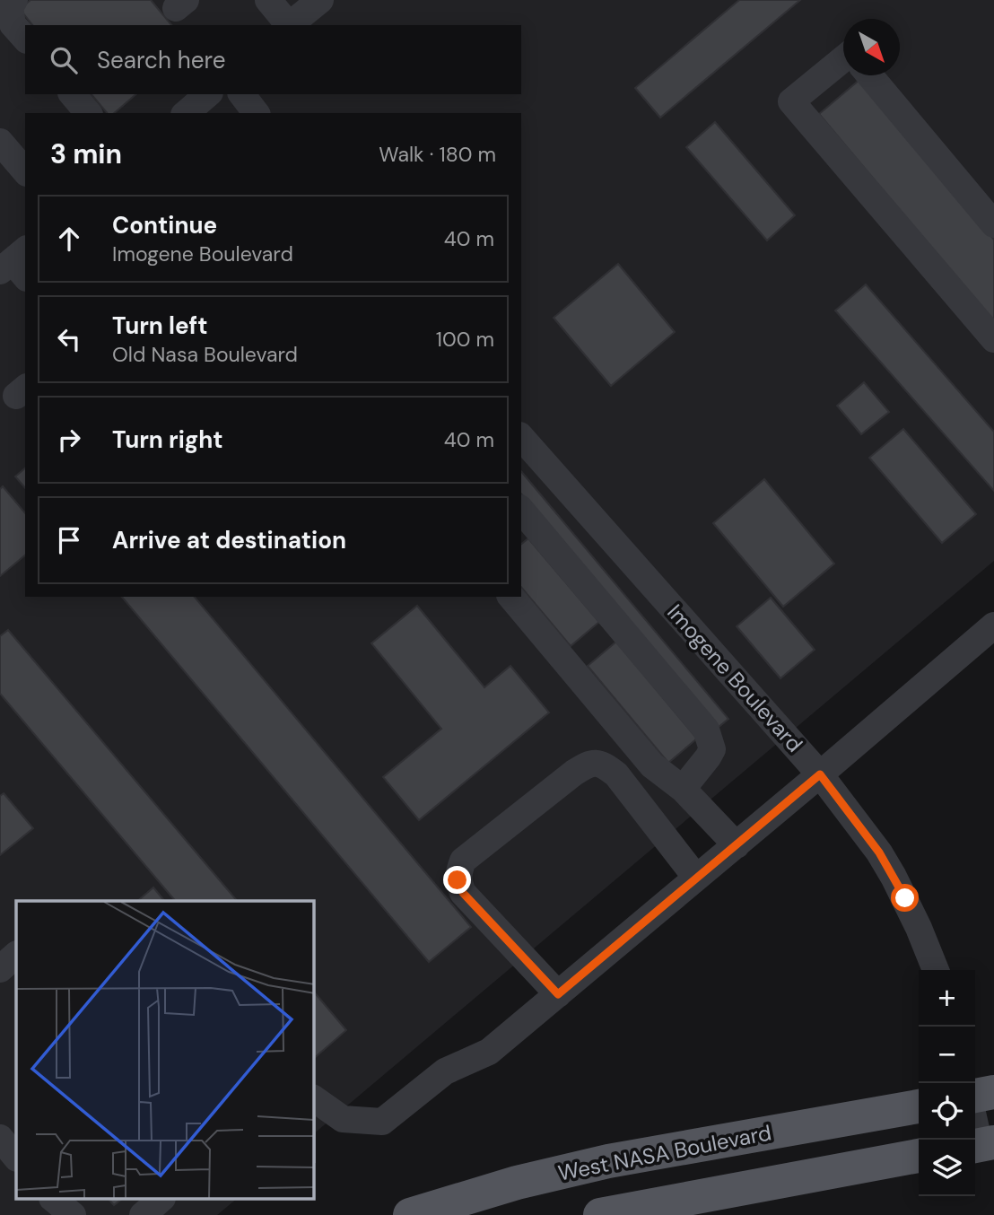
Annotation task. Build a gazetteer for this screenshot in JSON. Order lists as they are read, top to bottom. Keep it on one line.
{"streets":{"main road":["West NASA Boulevard"],"street":["Imogene Boulevard"]},"north":"bottom right","page":{"search":"Search here","heading":["3 min","Walk · 180 m"],"list":[["Continue","Imogene Boulevard","40 m"],["Turn left","Old Nasa Boulevard","100 m"],["Turn right","40 m"],"Arrive at destination"],"map_buttons":["+","−"]}}
